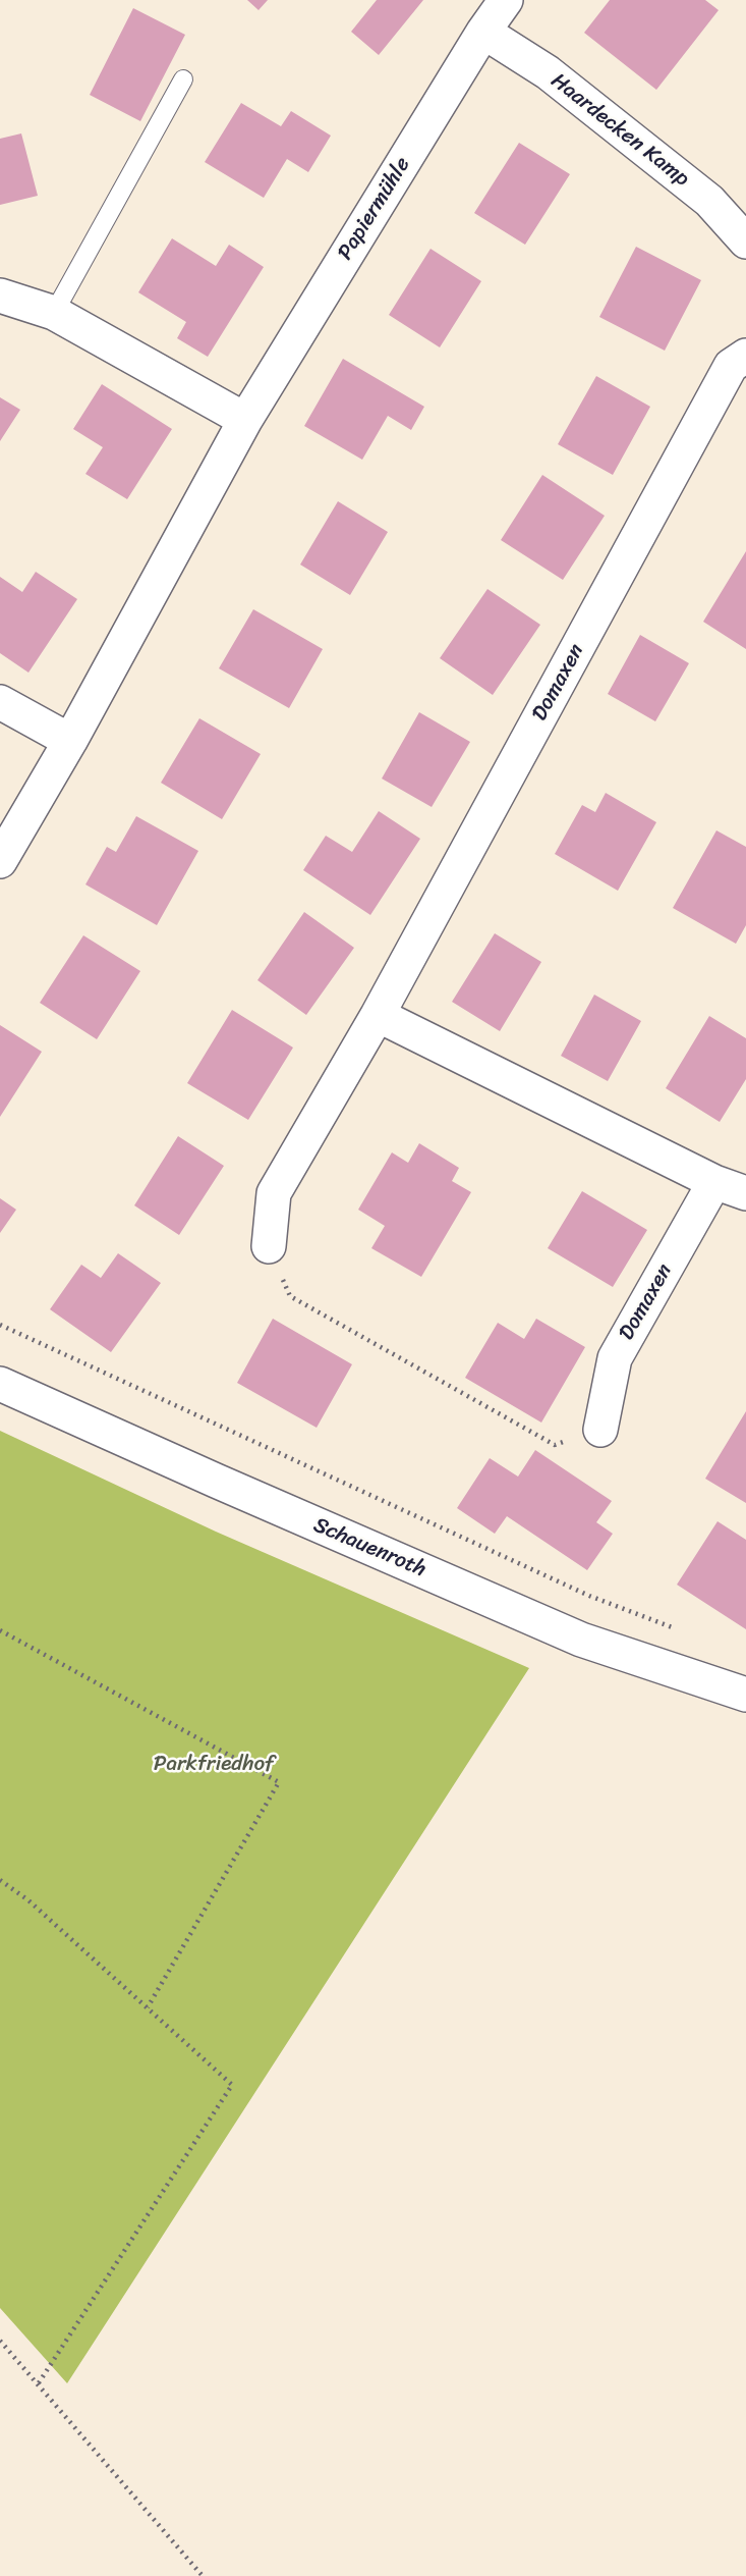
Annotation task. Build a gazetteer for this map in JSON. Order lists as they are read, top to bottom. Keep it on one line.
{"streets":{"street":["Haardecken Kamp","Papiermühle","Domaxen","Schauenroth"]},"crossings":[["Haardecken Kamp","Papiermühle"]],"parks":["Parkfriedhof"]}
